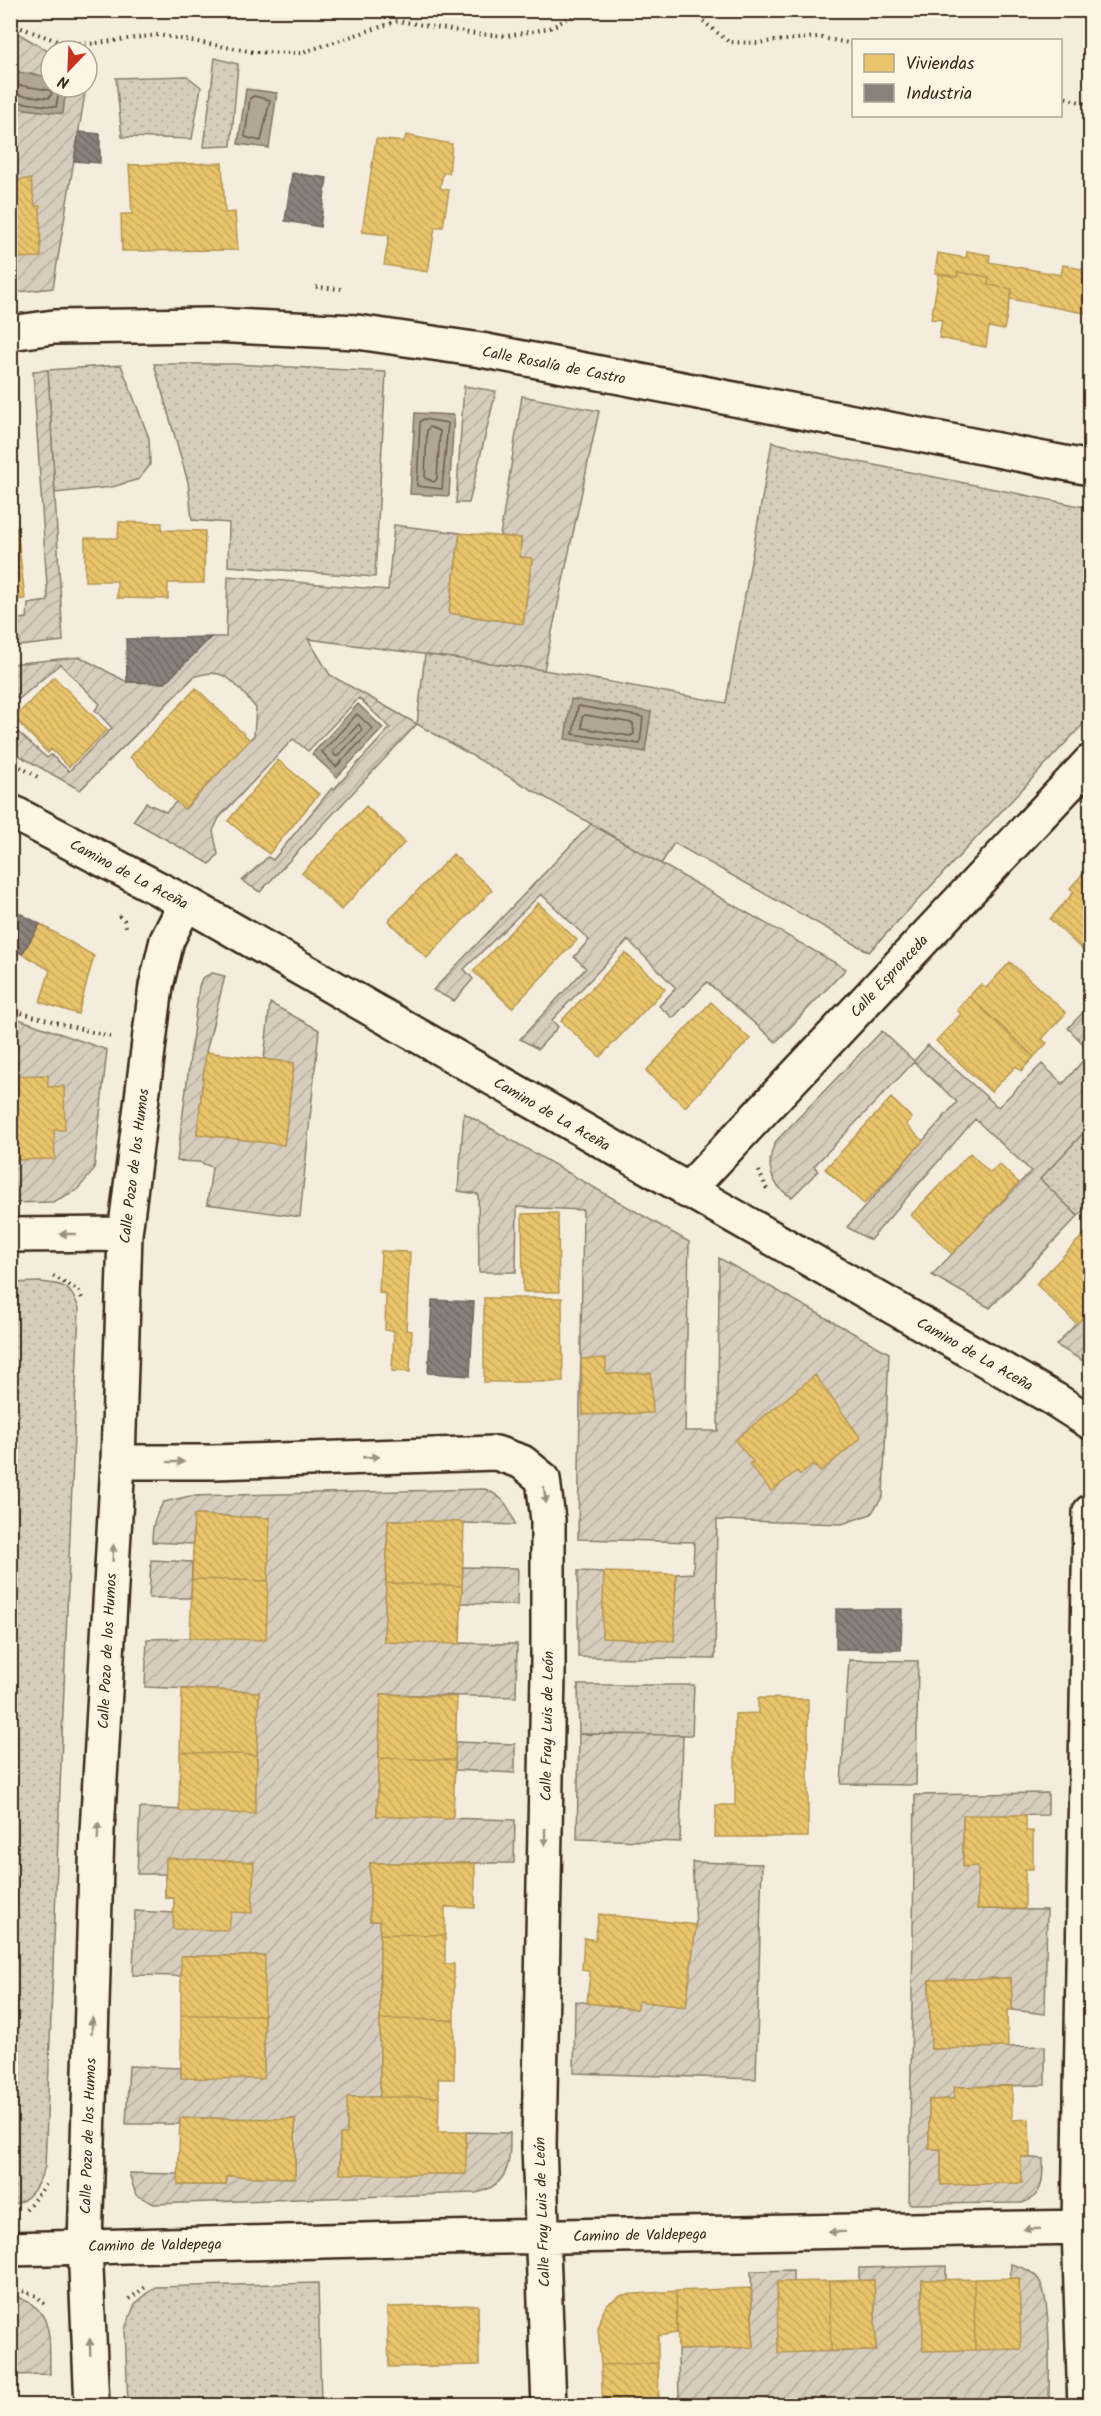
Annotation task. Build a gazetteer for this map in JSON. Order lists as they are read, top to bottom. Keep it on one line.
{"streets":{"street":["Calle Rosalía de Castro","Camino de La Aceña","Calle Espronceda","Calle Pozo de los Humos","Calle Fray Luis de León","Camino de Valdepega"]},"crossings":[["Camino de La Aceña","Calle Espronceda"],["Camino de La Aceña","Calle Pozo de los Humos"],["Calle Pozo de los Humos","Calle Fray Luis de León"],["Calle Pozo de los Humos","Camino de Valdepega"],["Calle Fray Luis de León","Camino de Valdepega"]],"one_way":["Calle Pozo de los Humos","Camino de Valdepega"],"legend":["Viviendas","Industria"],"north":"bottom left"}
